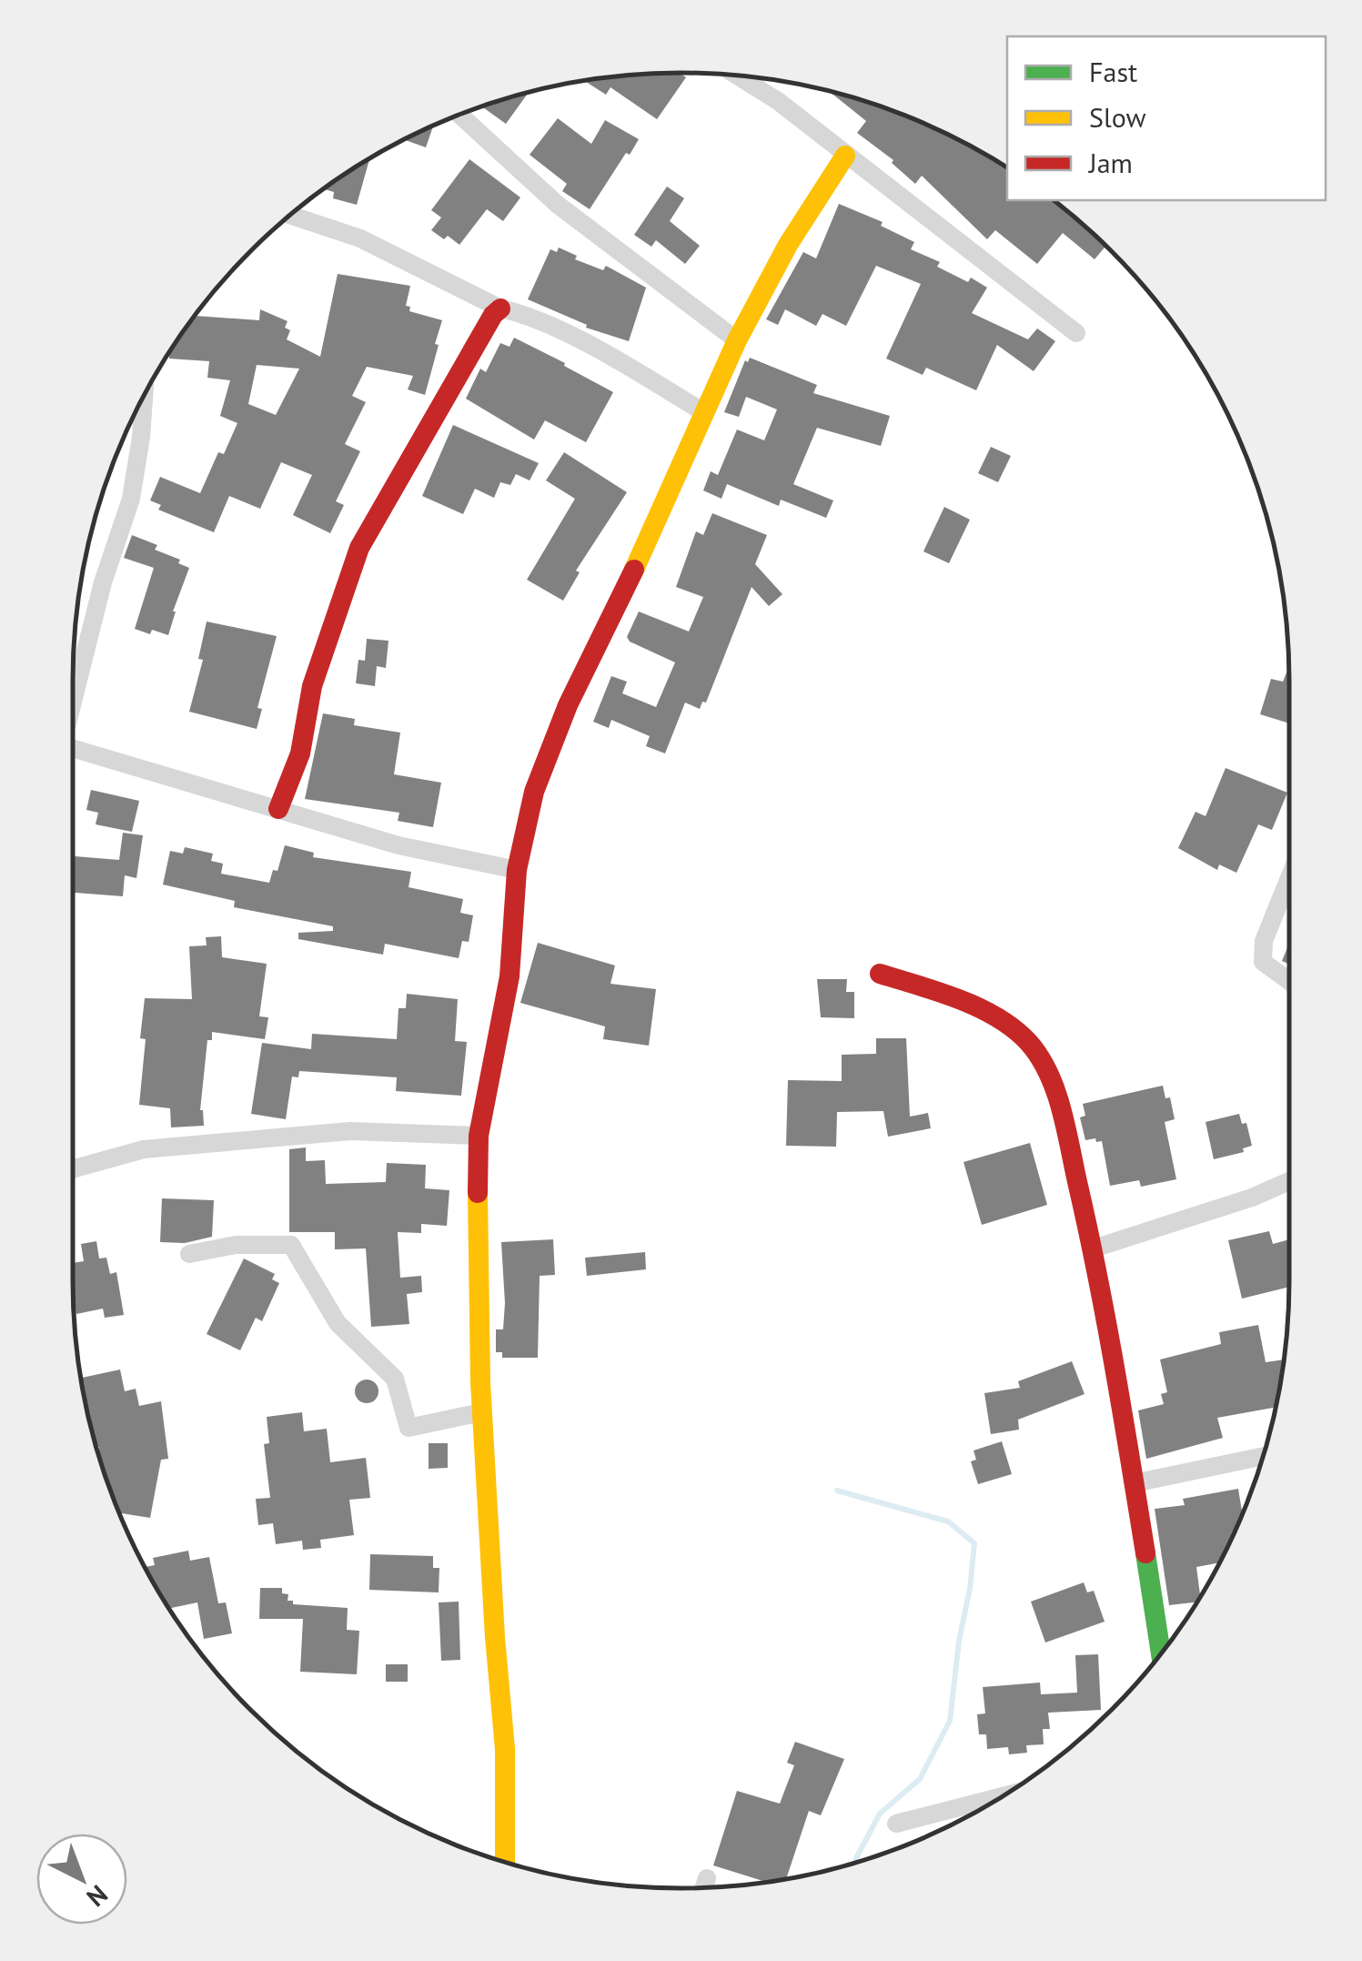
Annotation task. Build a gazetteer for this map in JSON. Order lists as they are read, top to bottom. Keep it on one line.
{"legend":["Fast","Slow","Jam"],"north":"bottom right"}
